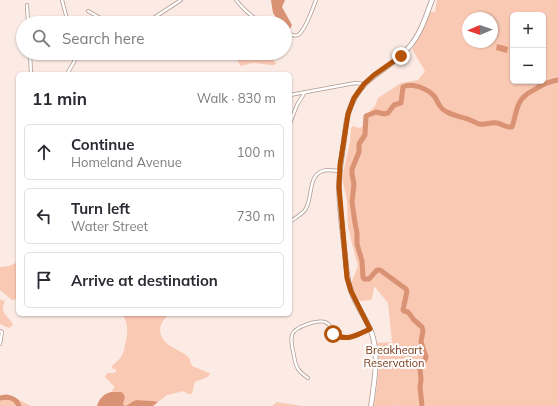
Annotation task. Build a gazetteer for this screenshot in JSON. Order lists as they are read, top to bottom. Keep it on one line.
{"parks":["Breakheart Reservation"],"north":"left","page":{"map_buttons":["+","−"],"search":"Search here","heading":["11 min","Walk · 830 m"],"list":[["Continue","Homeland Avenue","100 m"],["Turn left","Water Street","730 m"],"Arrive at destination"]}}
